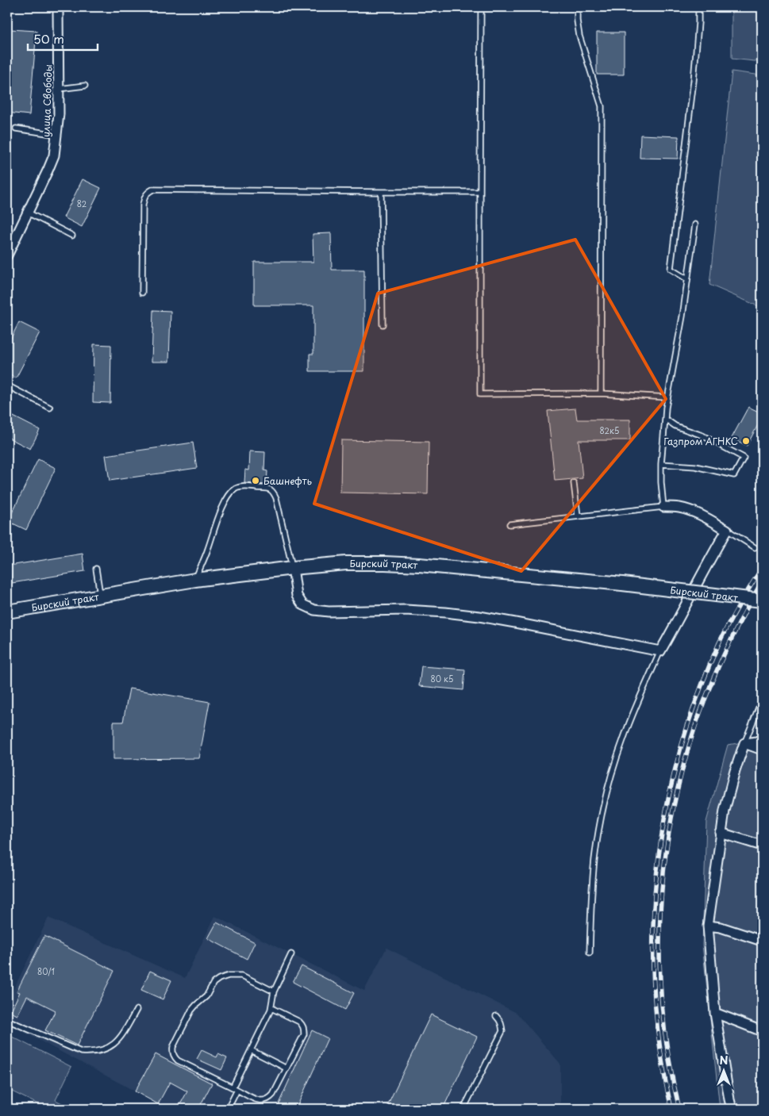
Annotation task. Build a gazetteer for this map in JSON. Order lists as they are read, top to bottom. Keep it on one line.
{"streets":{"main road":["Бирский тракт"],"street":["улица Свободы"]},"places":["Газпром АГНКС","Башнефть"],"house_numbers":["82","82к5","80 к5","80/1"],"scale_bar":"50 m","north":"top"}
